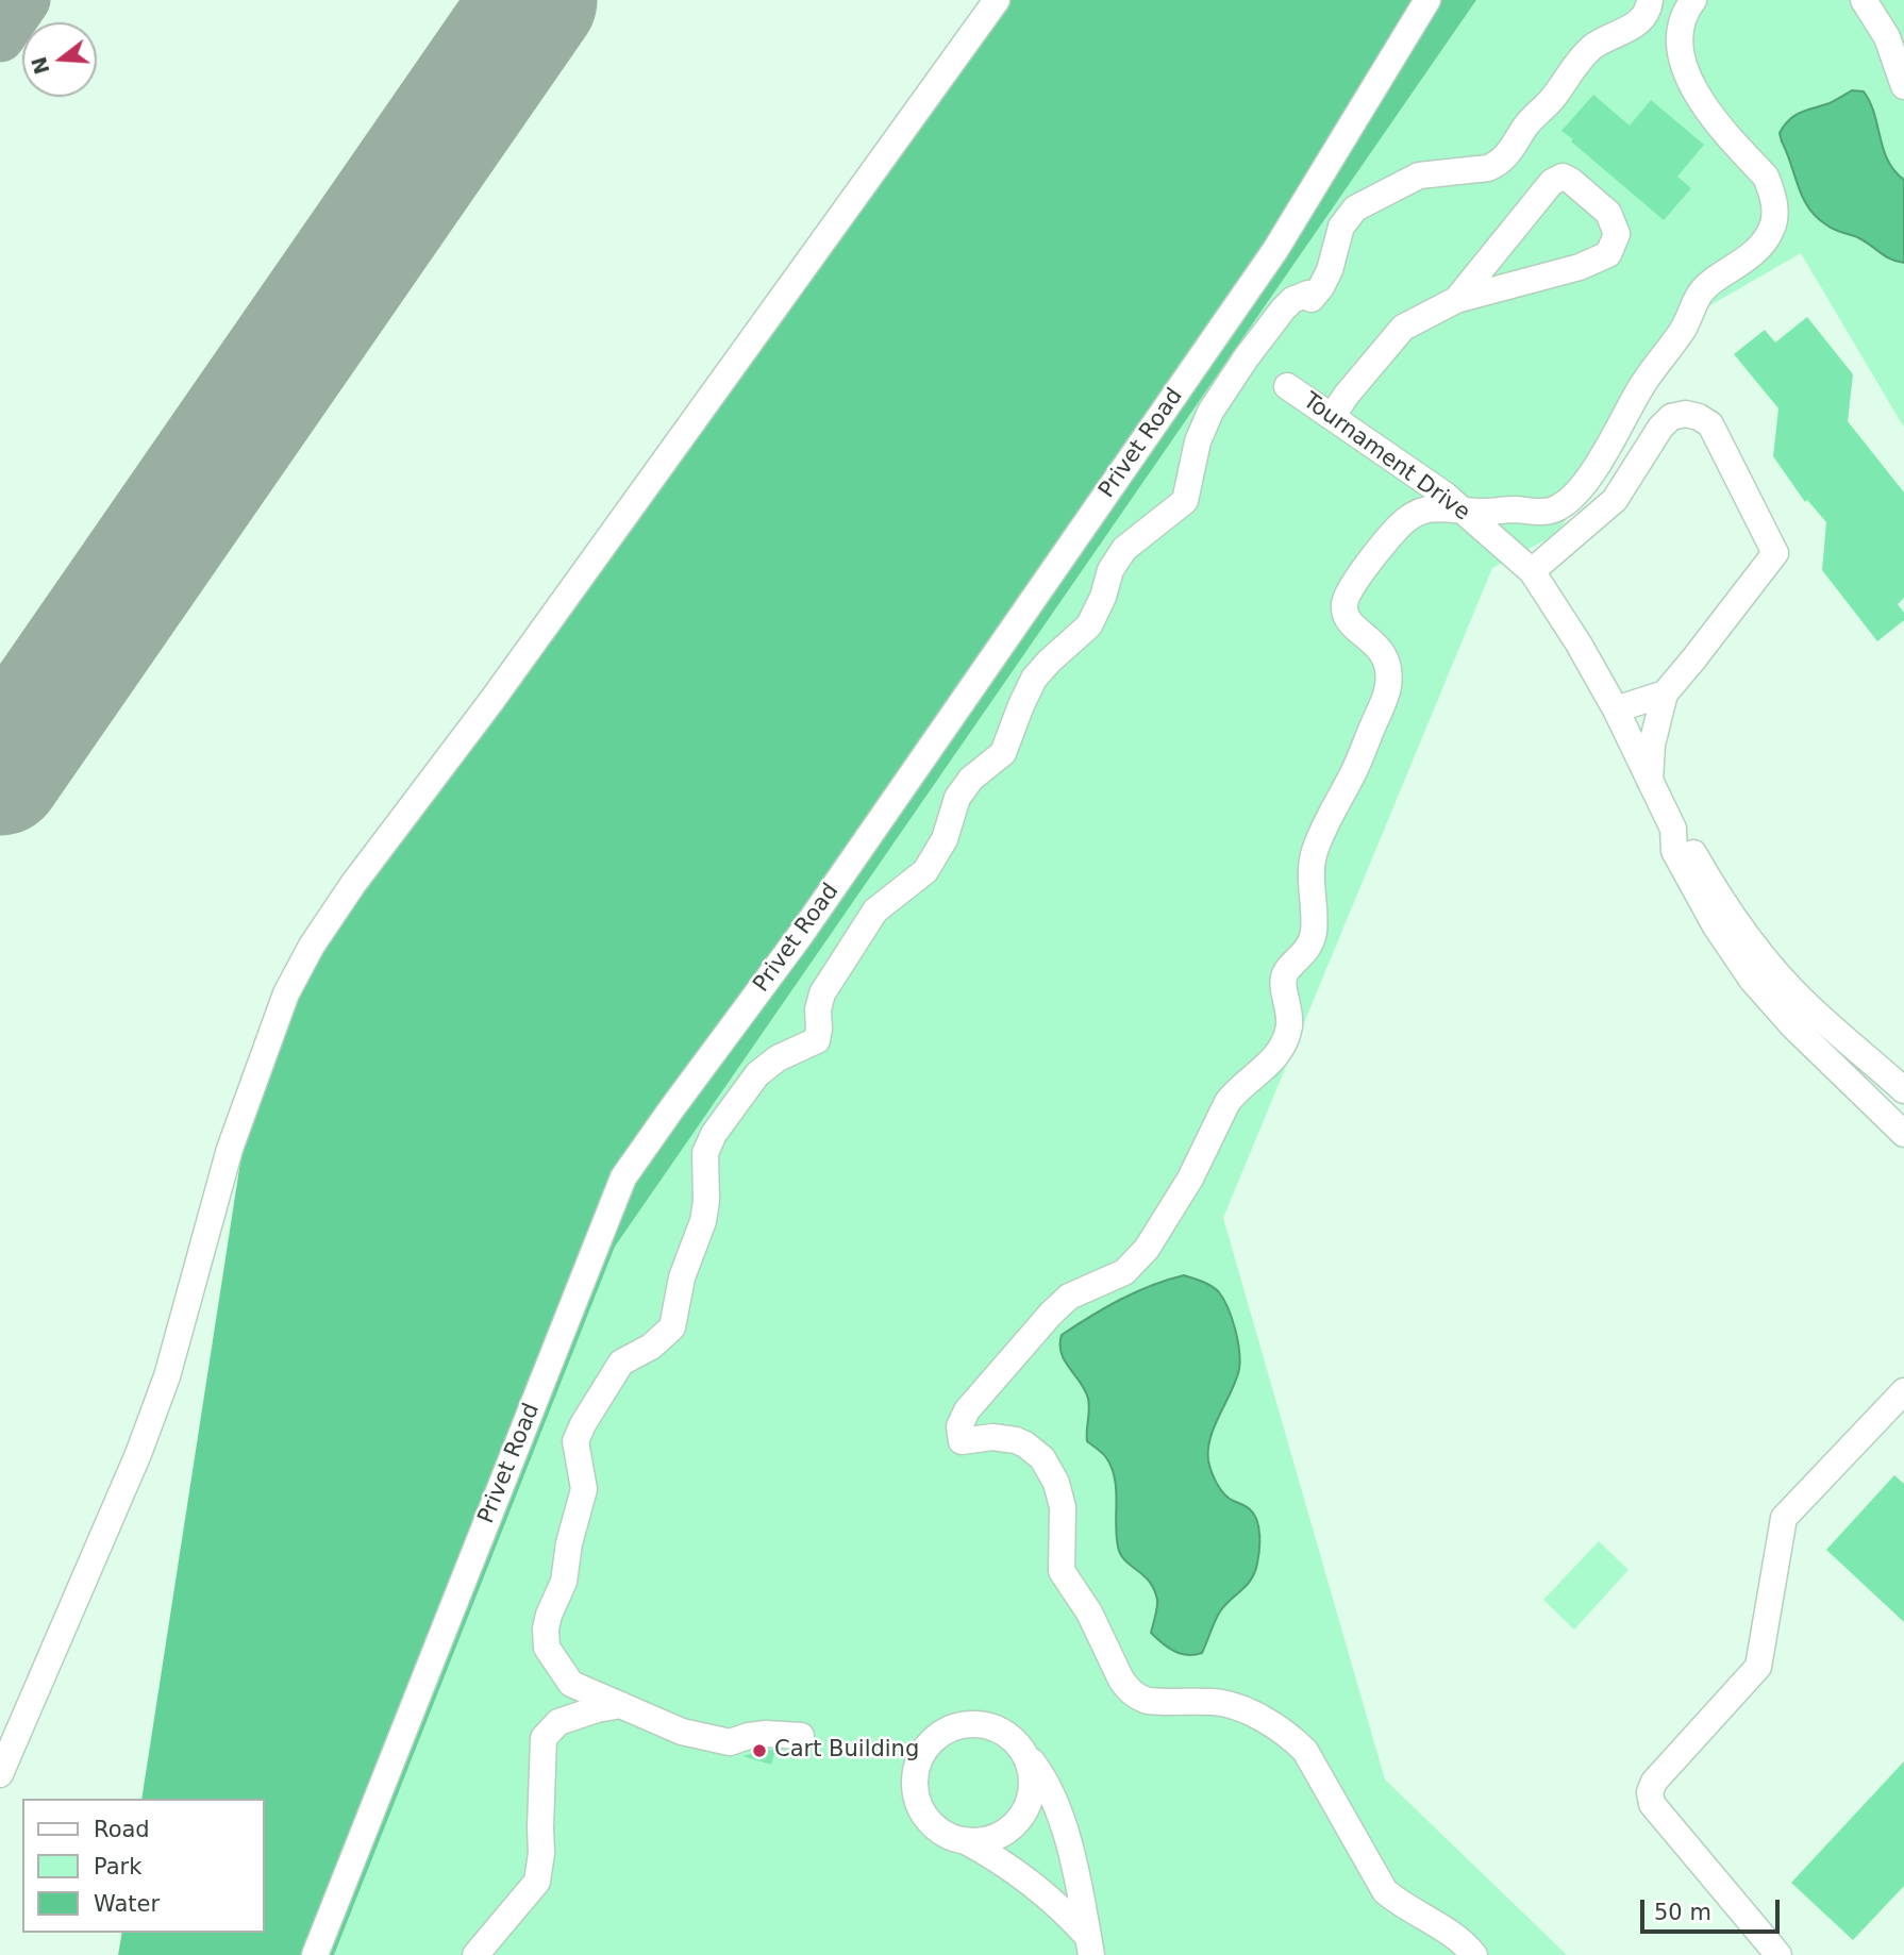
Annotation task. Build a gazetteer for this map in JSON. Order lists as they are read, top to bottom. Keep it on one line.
{"streets":{"street":["Privet Road","Tournament Drive"]},"places":["Cart Building"],"legend":["Road","Park","Water"],"scale_bar":"50 m","north":"left"}
